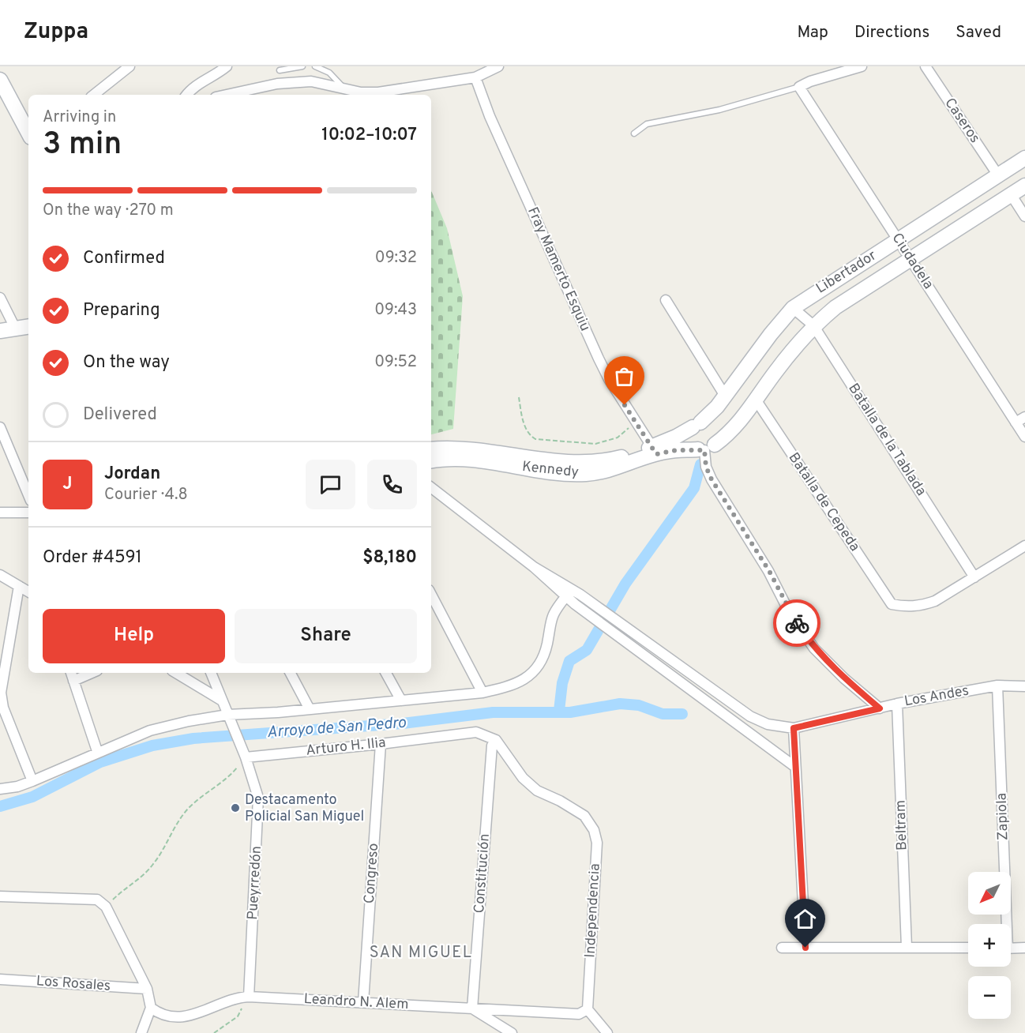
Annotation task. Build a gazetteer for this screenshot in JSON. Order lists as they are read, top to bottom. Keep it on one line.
{"streets":{"street":["Caseros","Ciudadela","Fray Mamerto Esquiu","Libertador","Batalla de la Tablada","Kennedy","Batalla de Cepeda","Los Andes","Arturo H. Ilia","Zapiola","Beltram","Congreso","Constitución","Pueyrredón","Independencia","Los Rosales","Leandro N. Alem"]},"crossings":[["Caseros","Libertador"],["Ciudadela","Libertador"],["Fray Mamerto Esquiu","Kennedy"],["Libertador","Batalla de la Tablada"],["Libertador","Kennedy"],["Libertador","Batalla de Cepeda"],["Batalla de la Tablada","Batalla de Cepeda"],["Los Andes","Zapiola"],["Los Andes","Beltram"],["Arturo H. Ilia","Congreso"],["Arturo H. Ilia","Constitución"],["Arturo H. Ilia","Pueyrredón"],["Arturo H. Ilia","Independencia"],["Congreso","Leandro N. Alem"],["Constitución","Independencia"],["Constitución","Leandro N. Alem"],["Pueyrredón","Leandro N. Alem"],["Independencia","Leandro N. Alem"]],"districts":["SAN MIGUEL"],"water":["Arroyo de San Pedro"],"places":["Destacamento Policial San Miguel"],"north":"bottom left","page":{"header":"Zuppa","nav":["Map","Directions","Saved"],"heading":["3 min","Arriving in","10:02–10:07"],"panel":["Jordan","Courier · 4.8","Order #4591","$8,180"],"bar":"On the way · 270 m","list":[["Confirmed","09:32"],["Preparing","09:43"],["On the way","09:52"],"Delivered"],"round":"J","buttons":["Help","Share"],"map_buttons":["+","−"]}}
